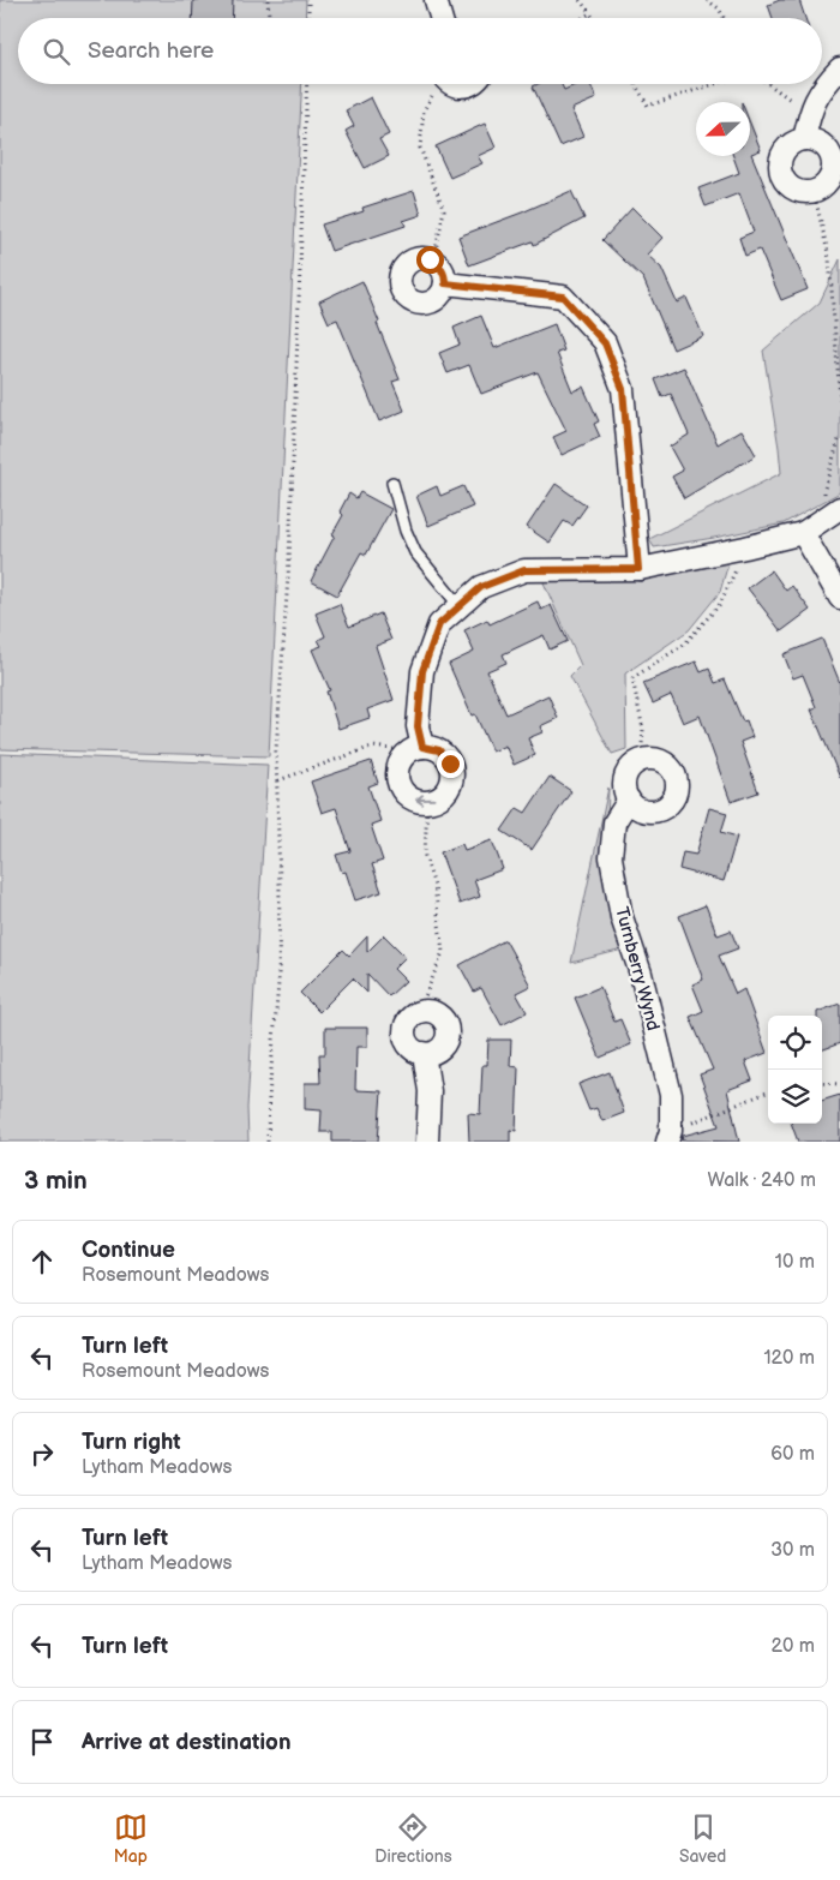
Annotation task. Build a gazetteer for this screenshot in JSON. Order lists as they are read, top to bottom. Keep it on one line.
{"streets":{"street":["Turnberry Wynd"]},"north":"left","page":{"search":"Search here","heading":["3 min","Walk · 240 m"],"list":[["Continue","Rosemount Meadows","10 m"],["Turn left","Rosemount Meadows","120 m"],["Turn right","Lytham Meadows","60 m"],["Turn left","Lytham Meadows","30 m"],["Turn left","20 m"],"Arrive at destination"],"nav":["Map","Directions","Saved"]}}
